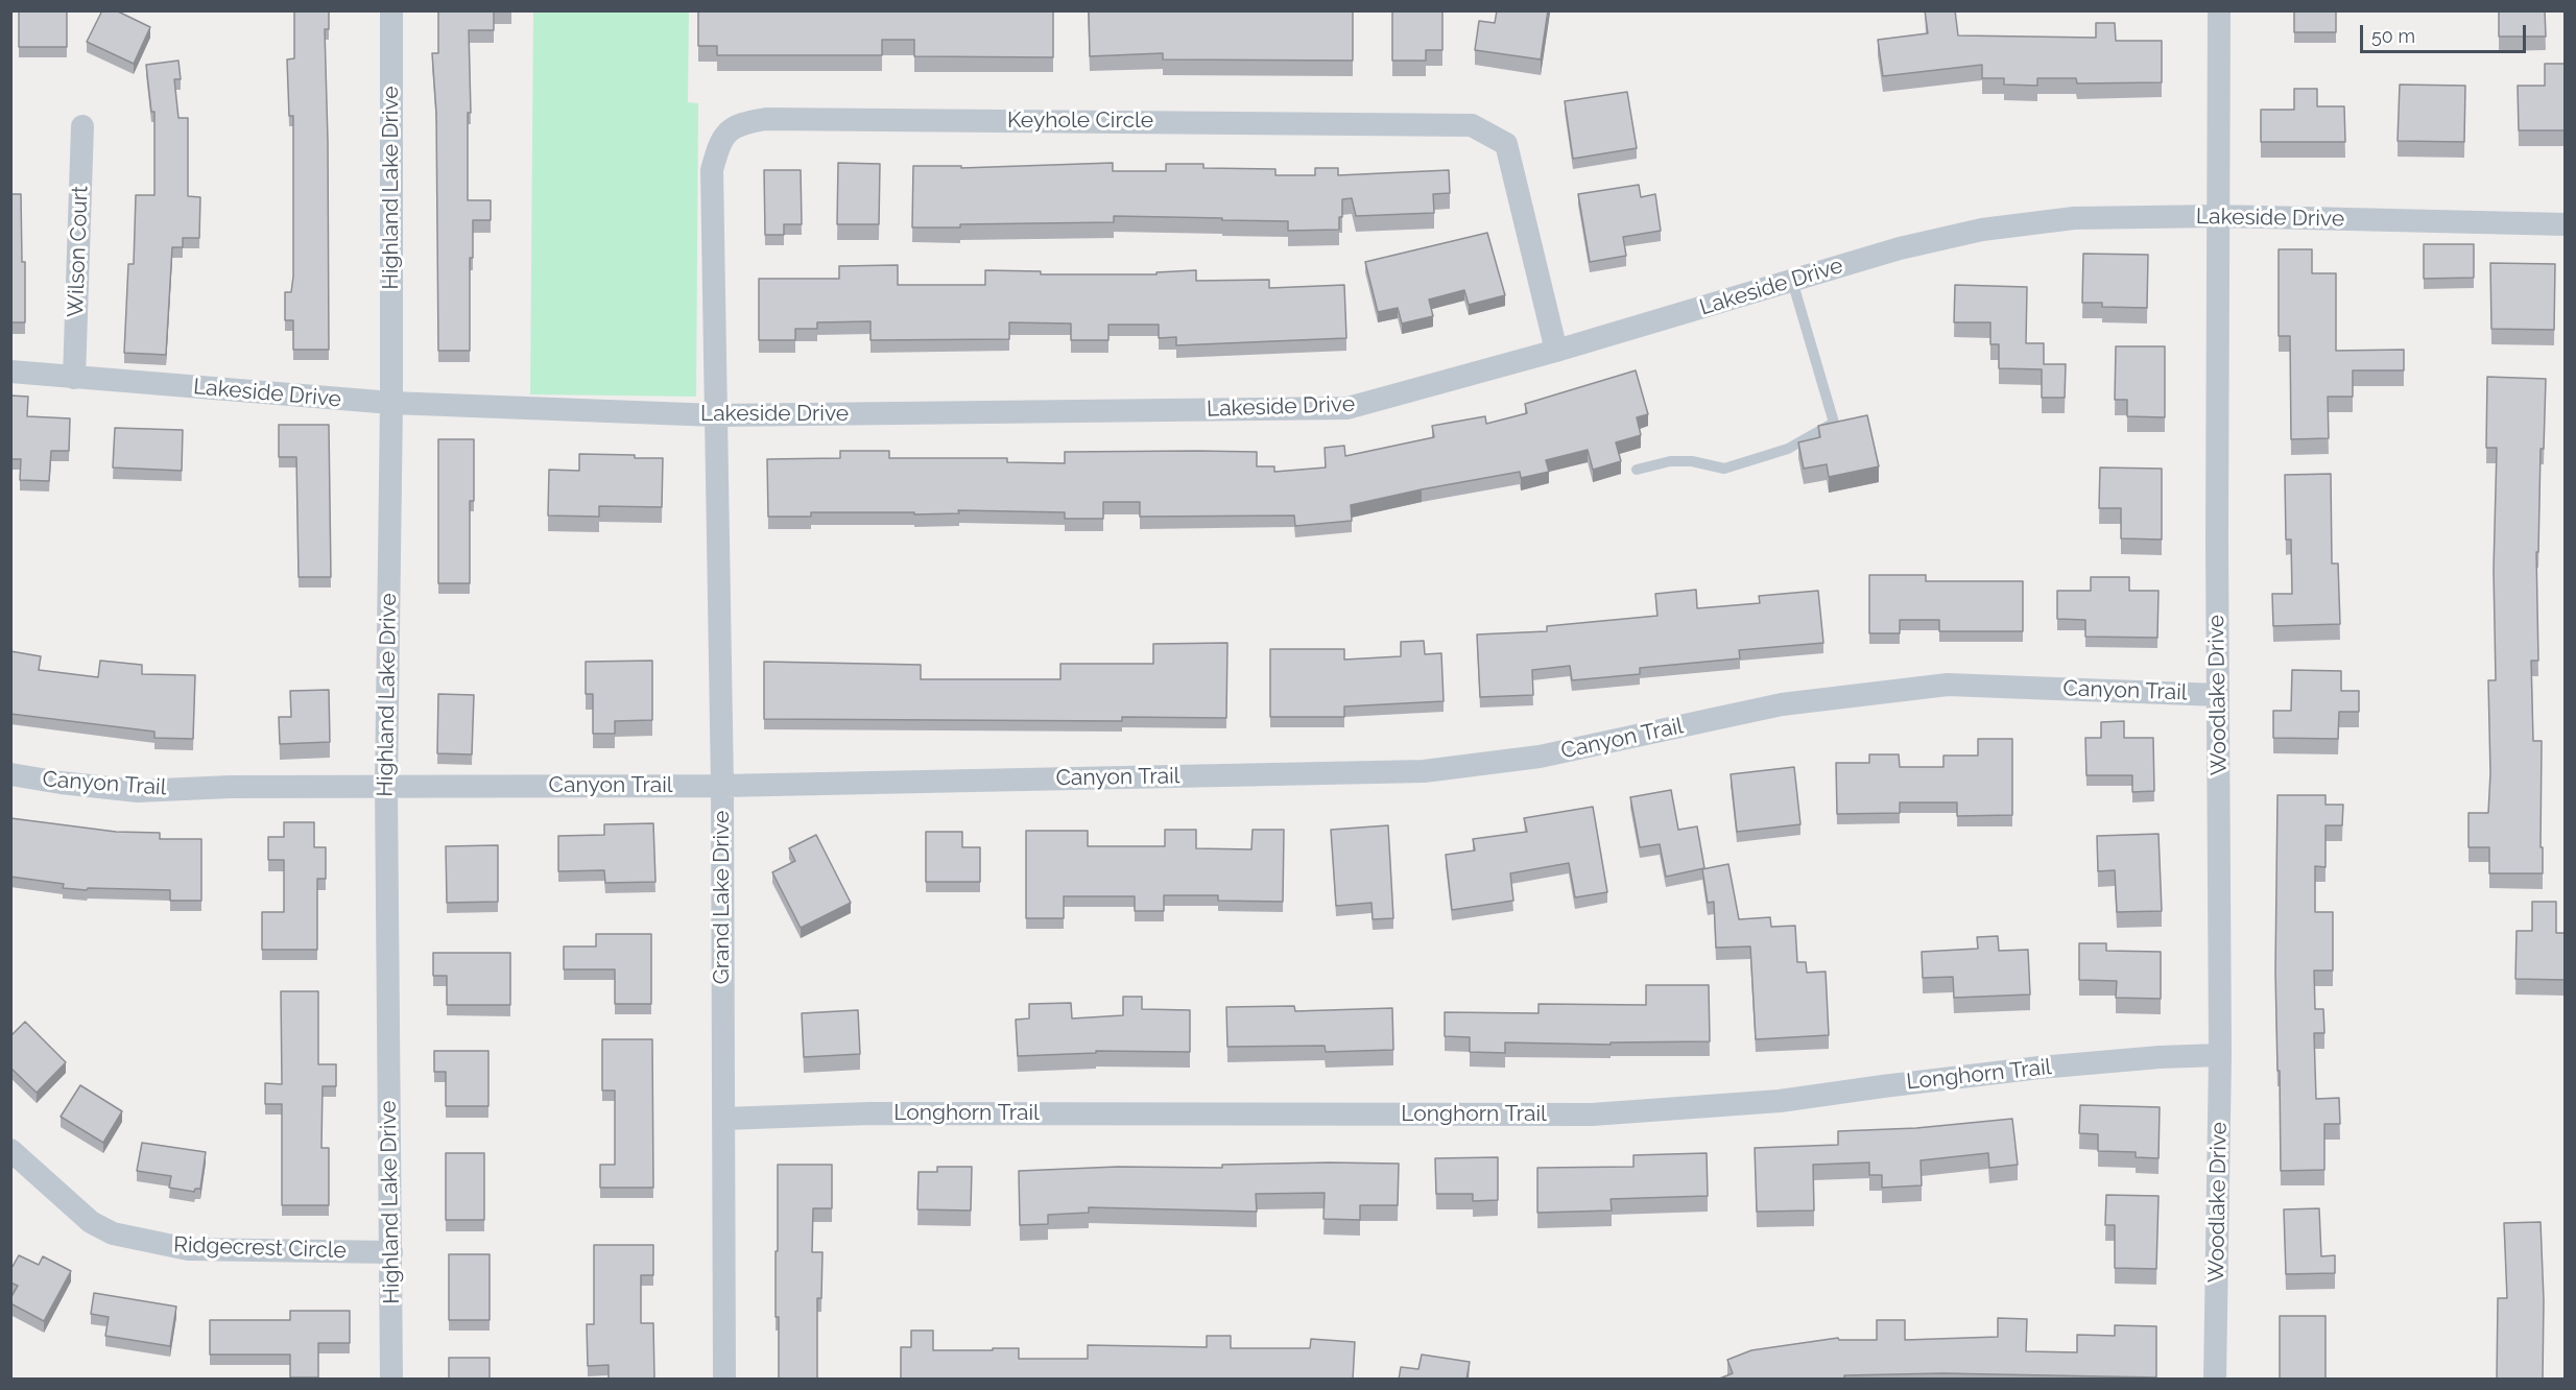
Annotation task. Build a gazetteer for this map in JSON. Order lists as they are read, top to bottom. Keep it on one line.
{"streets":{"street":["Keyhole Circle","Highland Lake Drive","Lakeside Drive","Wilson Court","Canyon Trail","Woodlake Drive","Grand Lake Drive","Longhorn Trail","Ridgecrest Circle"]},"crossings":[["Keyhole Circle","Lakeside Drive"],["Keyhole Circle","Grand Lake Drive"],["Highland Lake Drive","Lakeside Drive"],["Highland Lake Drive","Canyon Trail"],["Highland Lake Drive","Ridgecrest Circle"],["Lakeside Drive","Wilson Court"],["Lakeside Drive","Woodlake Drive"],["Lakeside Drive","Grand Lake Drive"],["Canyon Trail","Woodlake Drive"],["Canyon Trail","Grand Lake Drive"],["Woodlake Drive","Longhorn Trail"],["Grand Lake Drive","Longhorn Trail"]],"scale_bar":"50 m"}
